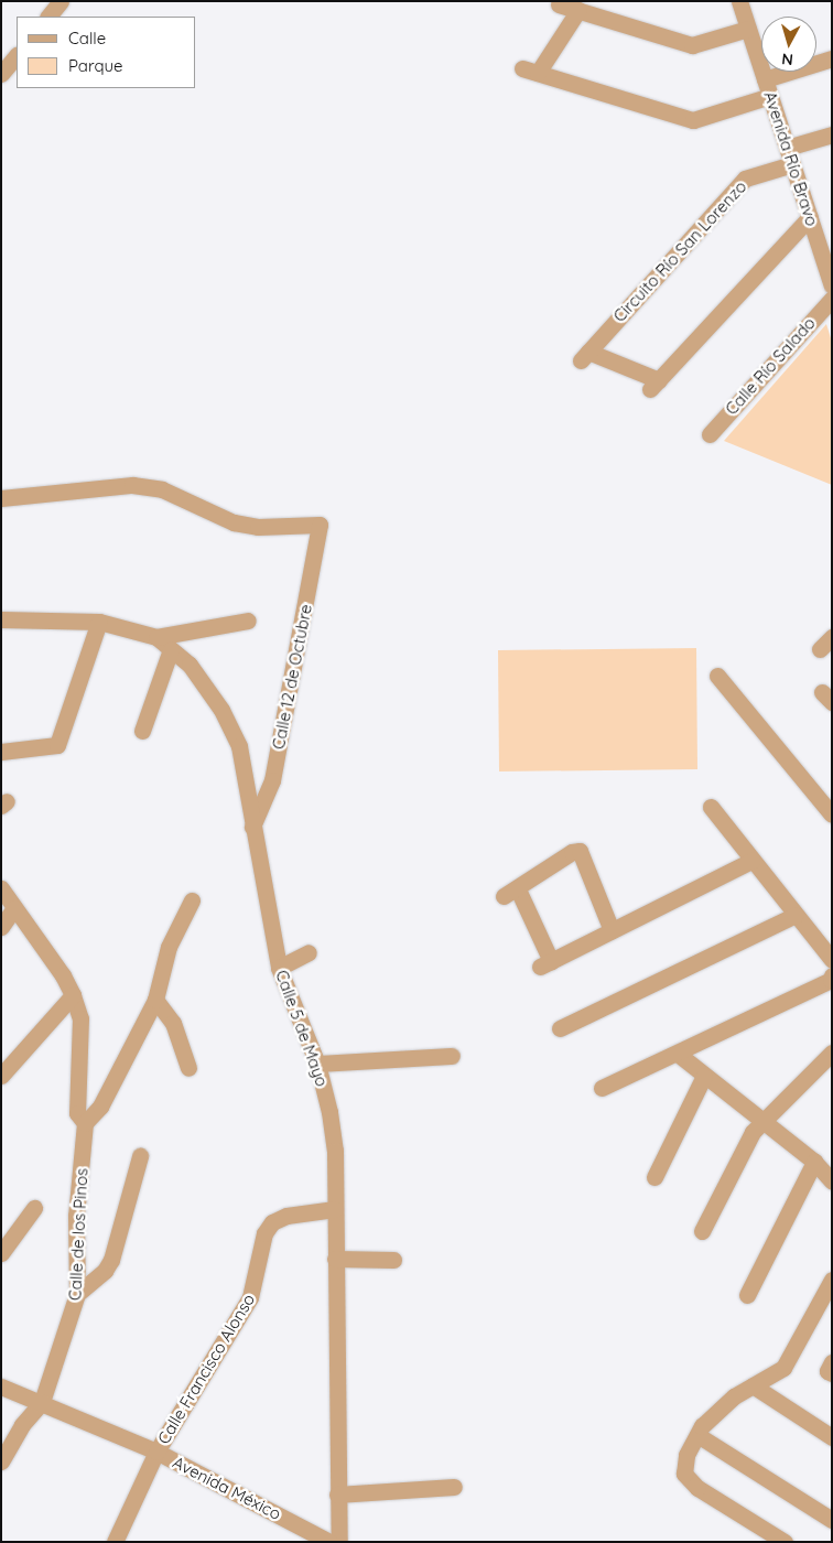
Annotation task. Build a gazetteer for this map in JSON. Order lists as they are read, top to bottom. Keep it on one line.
{"streets":{"street":["Avenida Río Bravo","Circuito Río San Lorenzo","Calle Río Salado","Calle 12 de Octubre","Calle 5 de Mayo","Calle de los Pinos","Calle Francisco Alonso","Avenida México"]},"crossings":[["Avenida Río Bravo","Circuito Río San Lorenzo"],["Calle 12 de Octubre","Calle 5 de Mayo"],["Calle 5 de Mayo","Calle Francisco Alonso"],["Calle de los Pinos","Avenida México"],["Calle Francisco Alonso","Avenida México"]],"legend":["Calle","Parque"],"north":"bottom"}
